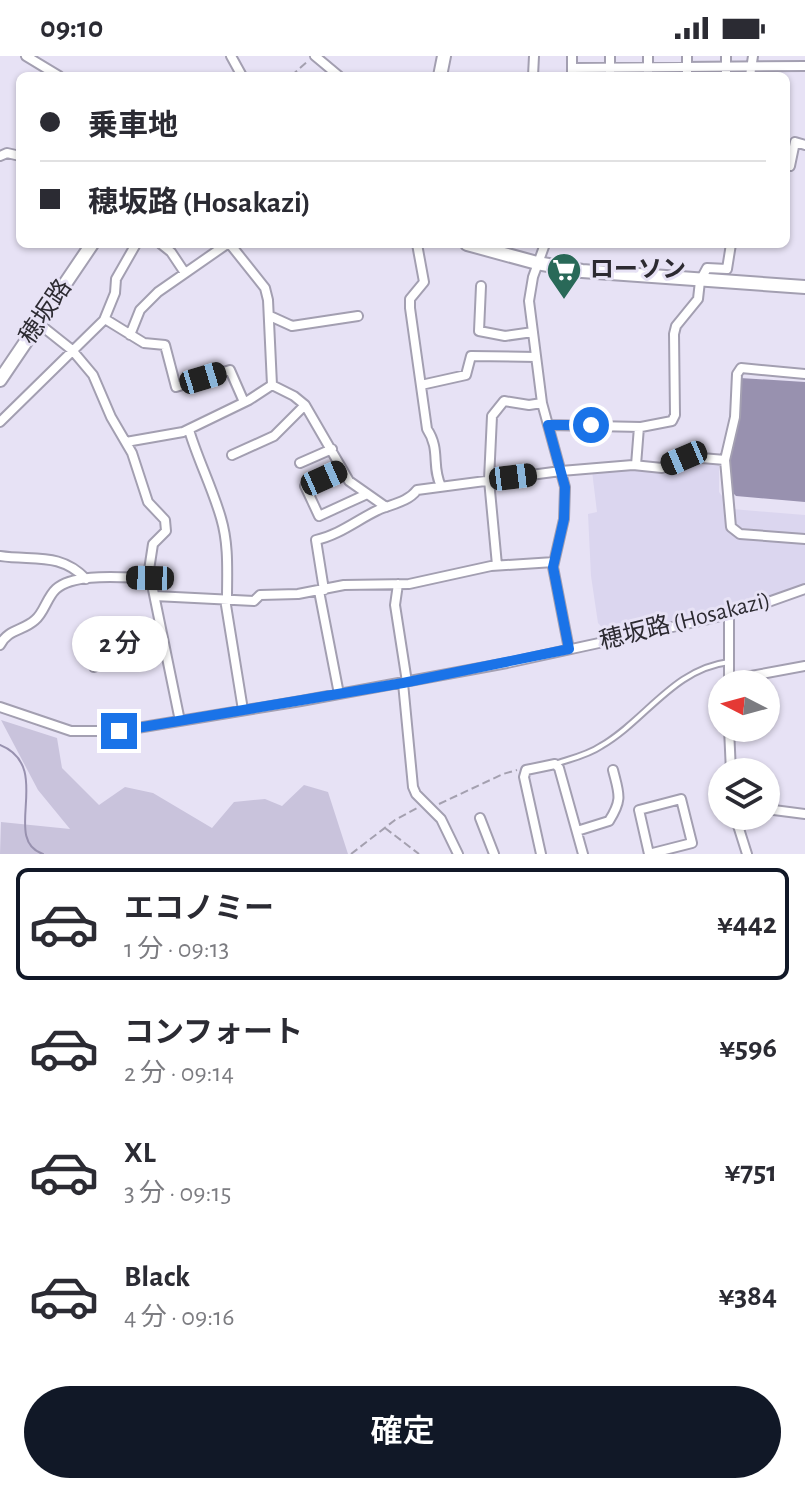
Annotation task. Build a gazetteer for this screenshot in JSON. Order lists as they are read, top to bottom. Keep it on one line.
{"streets":{"main road":["穂坂路"],"street":["穂坂路 (Hosakazi)"]},"places":{"supermarket":["ローソン"]},"north":"left","page":{"status":"09:10","banner":["乗車地","穂坂路 (Hosakazi)"],"bubble":"2 分","list":[{"name":"エコノミー","note":"1 分 · 09:13","value":"¥442"},{"name":"コンフォート","note":"2 分 · 09:14","value":"¥596"},{"name":"XL","note":"3 分 · 09:15","value":"¥751"},{"name":"Black","note":"4 分 · 09:16","value":"¥384"}],"buttons":"確定"}}
